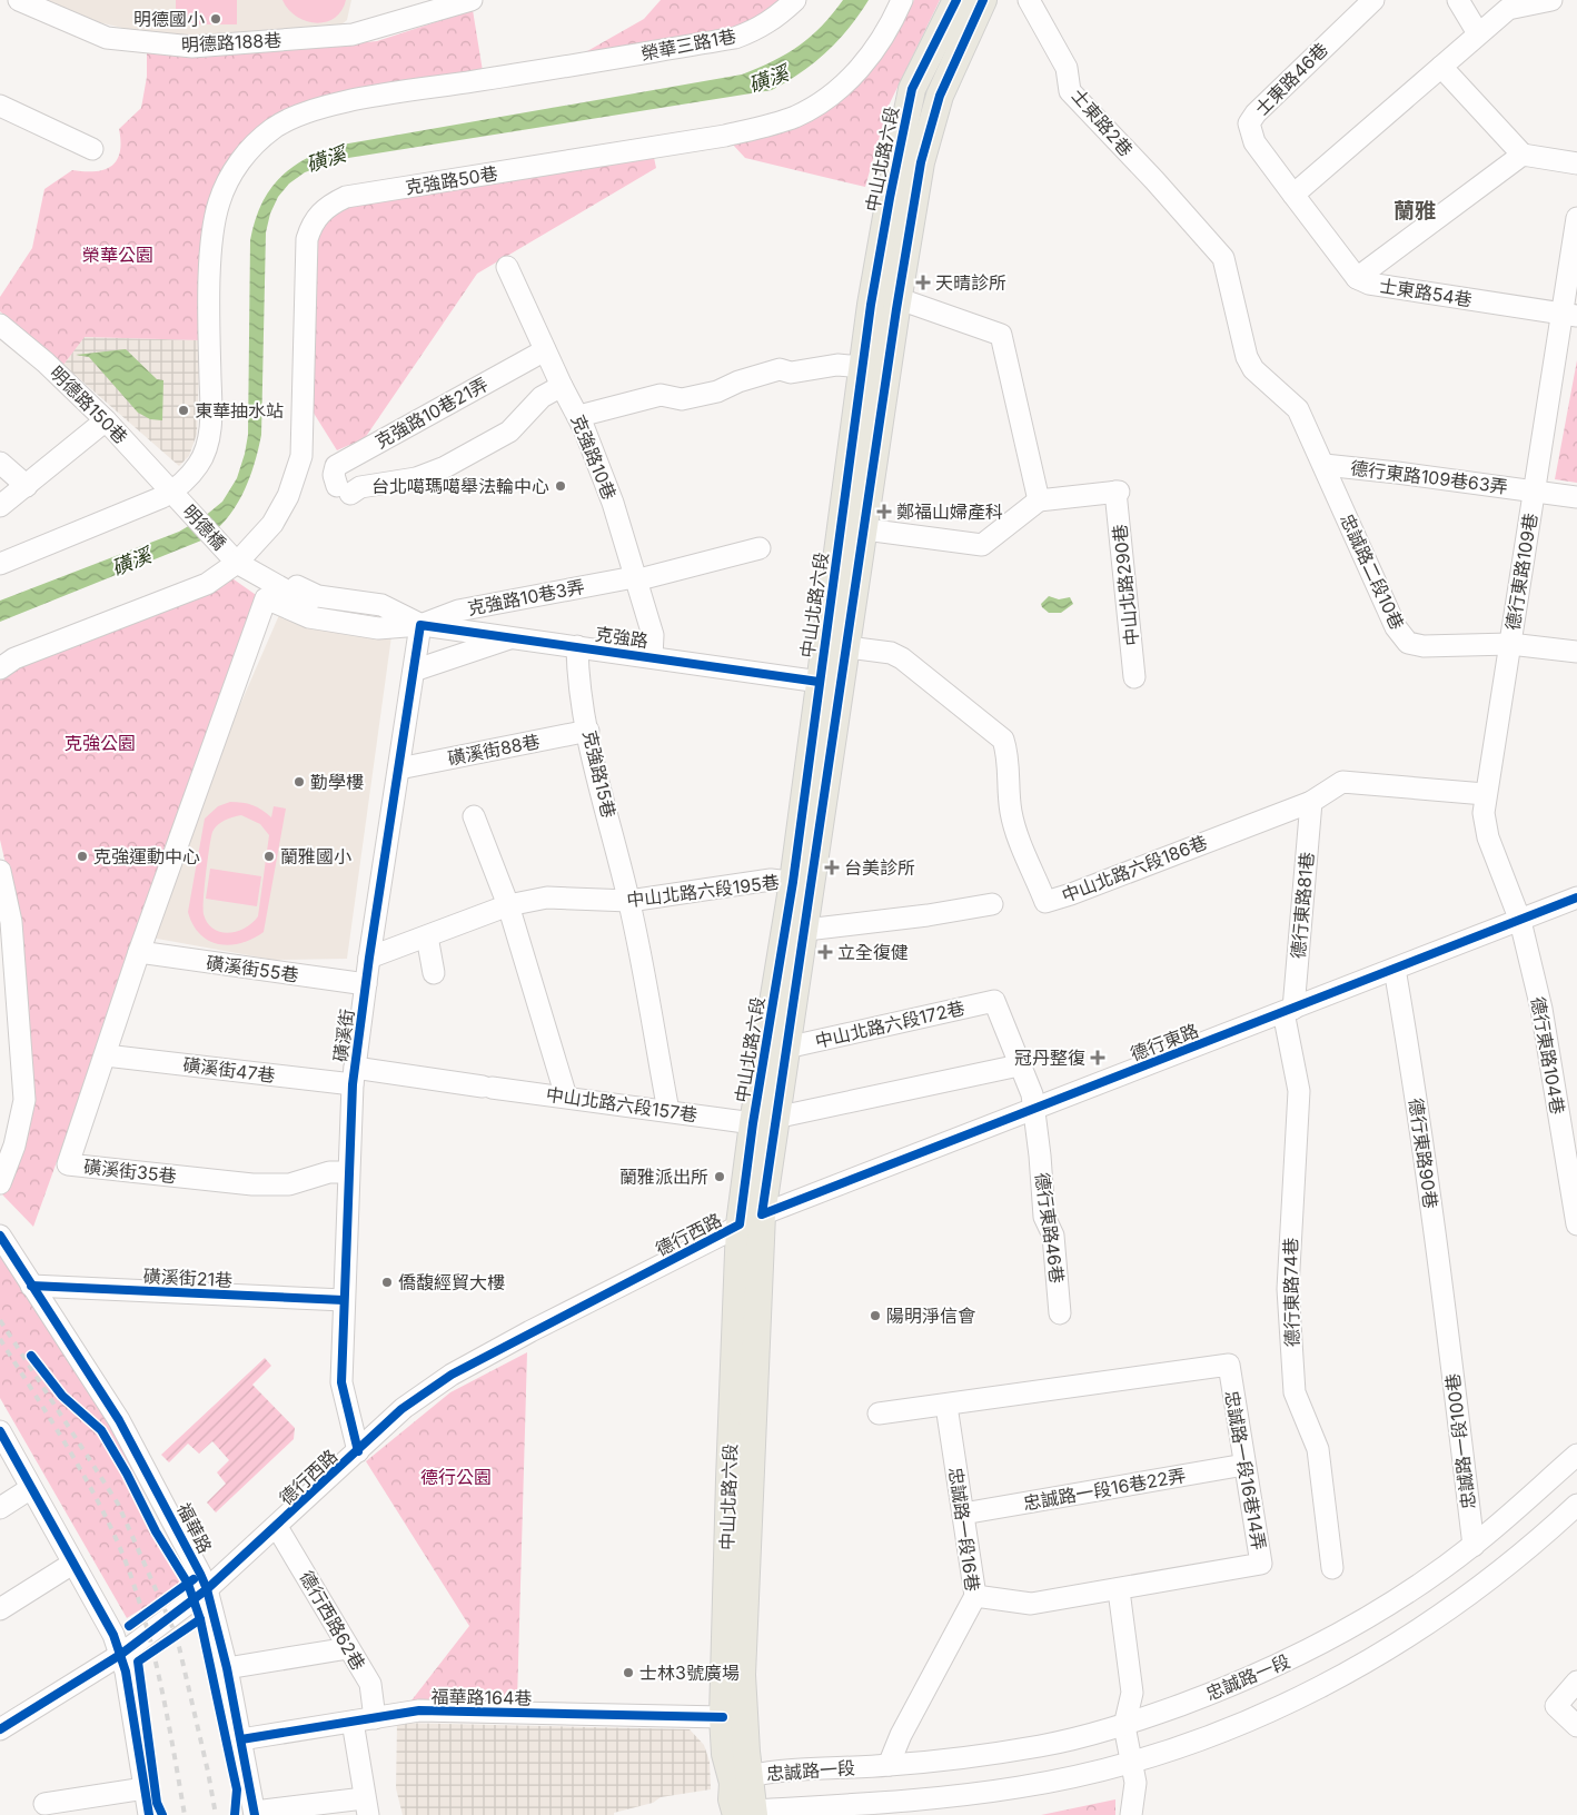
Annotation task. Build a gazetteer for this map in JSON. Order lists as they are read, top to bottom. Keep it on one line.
{"streets":{"main road":["中山北路六段"],"street":["明德路188巷","榮華三路1巷","士東路46巷","士東路2巷","克強路50巷","士東路54巷","明德路150巷","克強路10巷21弄","克強路10巷","德行東路109巷63弄","明德橋","忠誠路二段10巷","德行東路109巷","中山北路290巷","克強路10巷3弄","克強路","磺溪街88巷","克強路15巷","中山北路六段186巷","中山北路六段195巷","德行東路81巷","磺溪街55巷","中山北路六段172巷","磺溪街","德行東路","德行東路104巷","磺溪街47巷","中山北路六段157巷","德行東路90巷","磺溪街35巷","德行東路46巷","德行西路","磺溪街21巷","德行東路74巷","忠誠路一段100巷","忠誠路一段16巷14弄","忠誠路一段16巷22弄","福華路","忠誠路一段16巷","德行西路62巷","忠誠路一段","福華路164巷"]},"crossings":[["榮華三路1巷","明德路150巷"],["榮華三路1巷","明德橋"],["士東路46巷","士東路54巷"],["士東路2巷","德行東路109巷63弄"],["士東路2巷","忠誠路二段10巷"],["中山北路六段","克強路"],["中山北路六段","中山北路六段186巷"],["中山北路六段","中山北路六段195巷"],["中山北路六段","中山北路六段172巷"],["中山北路六段","德行東路"],["中山北路六段","中山北路六段157巷"],["中山北路六段","德行西路"],["中山北路六段","忠誠路一段"],["中山北路六段","福華路164巷"],["克強路50巷","明德橋"],["克強路50巷","克強路"],["士東路54巷","德行東路109巷"],["明德路150巷","明德橋"],["克強路10巷21弄","克強路10巷"],["克強路10巷","克強路10巷3弄"],["克強路10巷","克強路"],["德行東路109巷63弄","忠誠路二段10巷"],["德行東路109巷63弄","德行東路109巷"],["明德橋","克強路"],["忠誠路二段10巷","德行東路109巷"],["德行東路109巷","中山北路六段186巷"],["德行東路109巷","德行東路"],["德行東路109巷","德行東路104巷"],["克強路10巷3弄","克強路"],["克強路10巷3弄","磺溪街"],["克強路10巷3弄","磺溪街35巷"],["克強路","克強路15巷"],["克強路","磺溪街"],["克強路","磺溪街35巷"],["磺溪街88巷","克強路15巷"],["磺溪街88巷","磺溪街"],["克強路15巷","中山北路六段195巷"],["克強路15巷","中山北路六段157巷"],["中山北路六段186巷","德行東路81巷"],["中山北路六段195巷","磺溪街"],["德行東路81巷","德行東路"],["德行東路81巷","德行東路74巷"],["磺溪街55巷","磺溪街"],["磺溪街55巷","磺溪街35巷"],["中山北路六段172巷","德行東路46巷"],["磺溪街","磺溪街47巷"],["磺溪街","磺溪街35巷"],["磺溪街","德行西路"],["磺溪街","磺溪街21巷"],["德行東路","德行東路104巷"],["德行東路","德行東路90巷"],["德行東路","德行東路46巷"],["德行東路","德行西路"],["德行東路","德行東路74巷"],["磺溪街47巷","中山北路六段157巷"],["磺溪街47巷","磺溪街35巷"],["德行東路90巷","忠誠路一段100巷"],["德行西路","福華路"],["德行西路","德行西路62巷"],["磺溪街21巷","福華路"],["忠誠路一段100巷","忠誠路一段"],["忠誠路一段16巷14弄","忠誠路一段16巷22弄"],["忠誠路一段16巷14弄","忠誠路一段16巷"],["忠誠路一段16巷22弄","忠誠路一段16巷"],["福華路","福華路164巷"],["忠誠路一段16巷","忠誠路一段"],["德行西路62巷","福華路164巷"]],"districts":["蘭雅"],"water":["磺溪"],"parks":["榮華公園","克強公園","德行公園"],"places":{"other":["明德國小","東華抽水站","台北噶瑪噶舉法輪中心","勤學樓","克強運動中心","蘭雅國小","蘭雅派出所","僑馥經貿大樓","陽明淨信會","士林3號廣場"],"health":["天晴診所","鄭福山婦產科","台美診所","立全復健","冠丹整復"]}}
